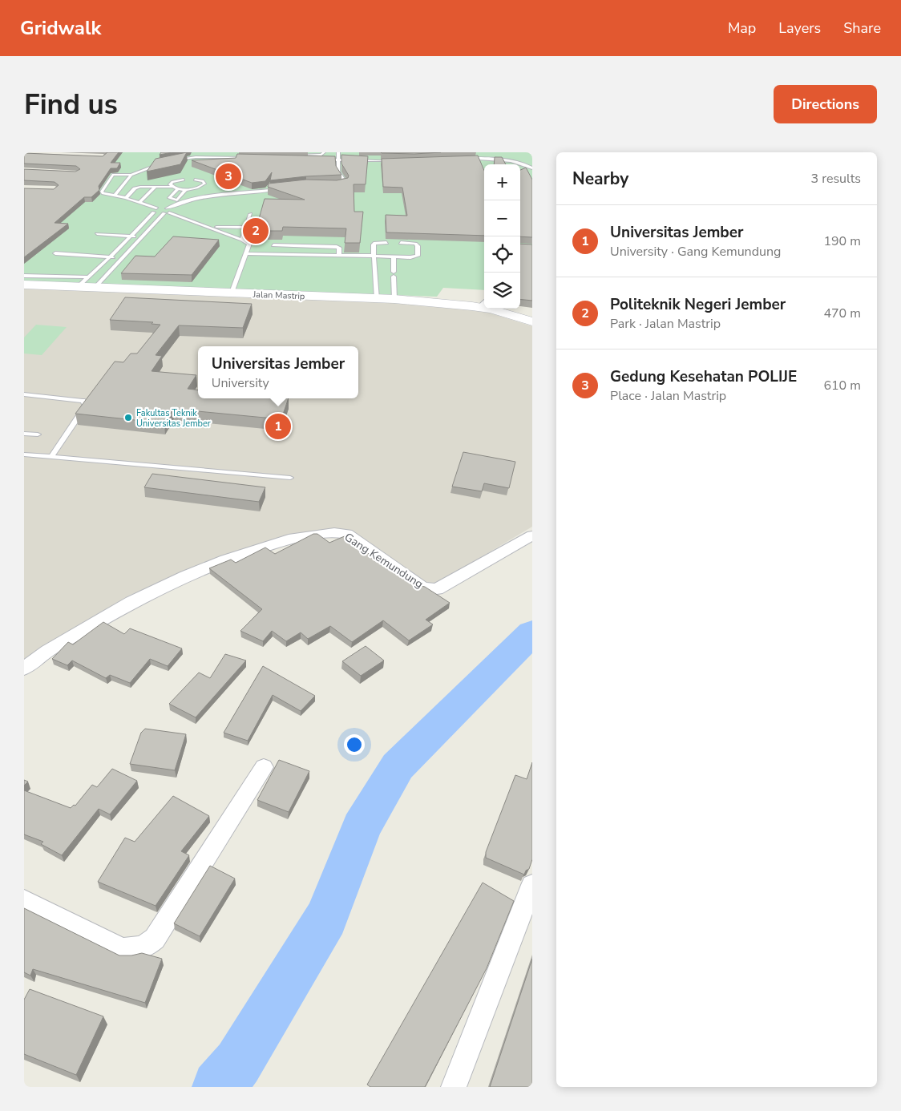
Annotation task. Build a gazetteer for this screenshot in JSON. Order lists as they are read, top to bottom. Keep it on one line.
{"streets":{"main road":["Jalan Mastrip"],"street":["Gang Kemundung"]},"places":["Fakultas Teknik Universitas Jember"],"page":{"header":"Gridwalk","nav":["Map","Layers","Share"],"buttons":"Directions","title":"Find us","heading":["Nearby","3 results"],"pins":["3","2","1"],"map_buttons":["+","−"],"list":[{"mark":"1","name":"Universitas Jember","note":"University · Gang Kemundung","value":"190 m"},{"mark":"2","name":"Politeknik Negeri Jember","note":"Park · Jalan Mastrip","value":"470 m"},{"mark":"3","name":"Gedung Kesehatan POLIJE","note":"Place · Jalan Mastrip","value":"610 m"}],"popup":["Universitas Jember","University"]}}
